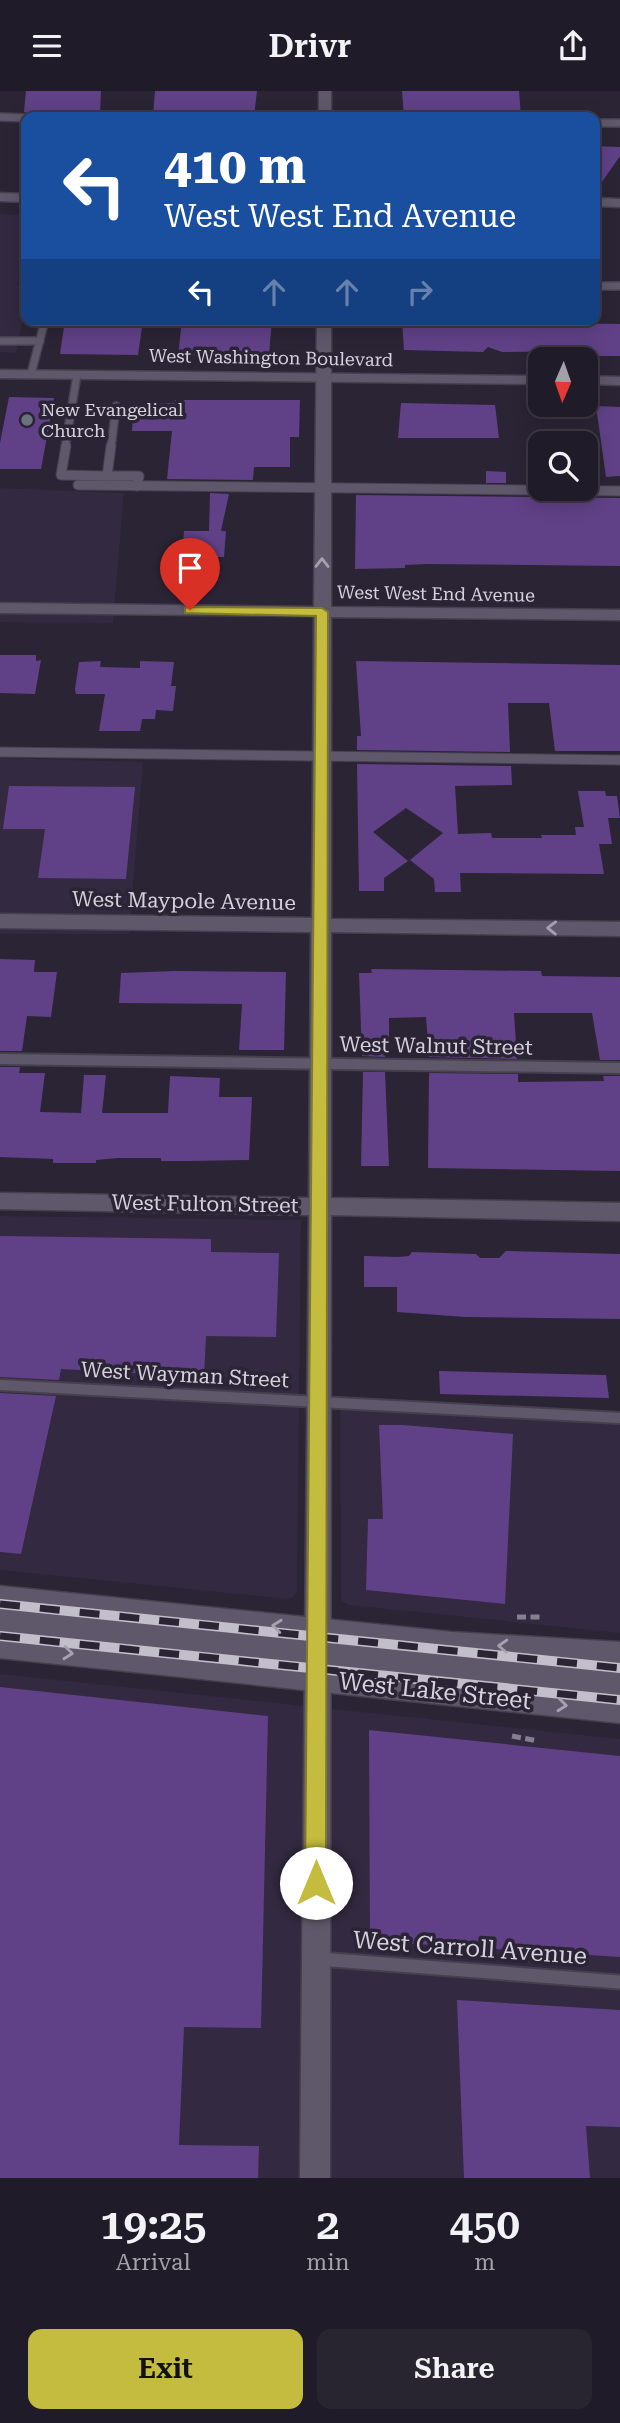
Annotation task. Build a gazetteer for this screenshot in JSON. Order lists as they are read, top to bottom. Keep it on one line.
{"streets":{"street":["West Washington Boulevard","West West End Avenue","West Maypole Avenue","West Fulton Street","West Lake Street"],"lane":["West Walnut Street","West Wayman Street","West Carroll Avenue"]},"one_way":["West Maypole Avenue"],"places":["New Evangelical Church"],"north":"bottom","page":{"header":"Drivr","turn":["410 m","West West End Avenue"],"eta":["19:25","Arrival","2","min","450","m"],"buttons":["Exit","Share"]}}
